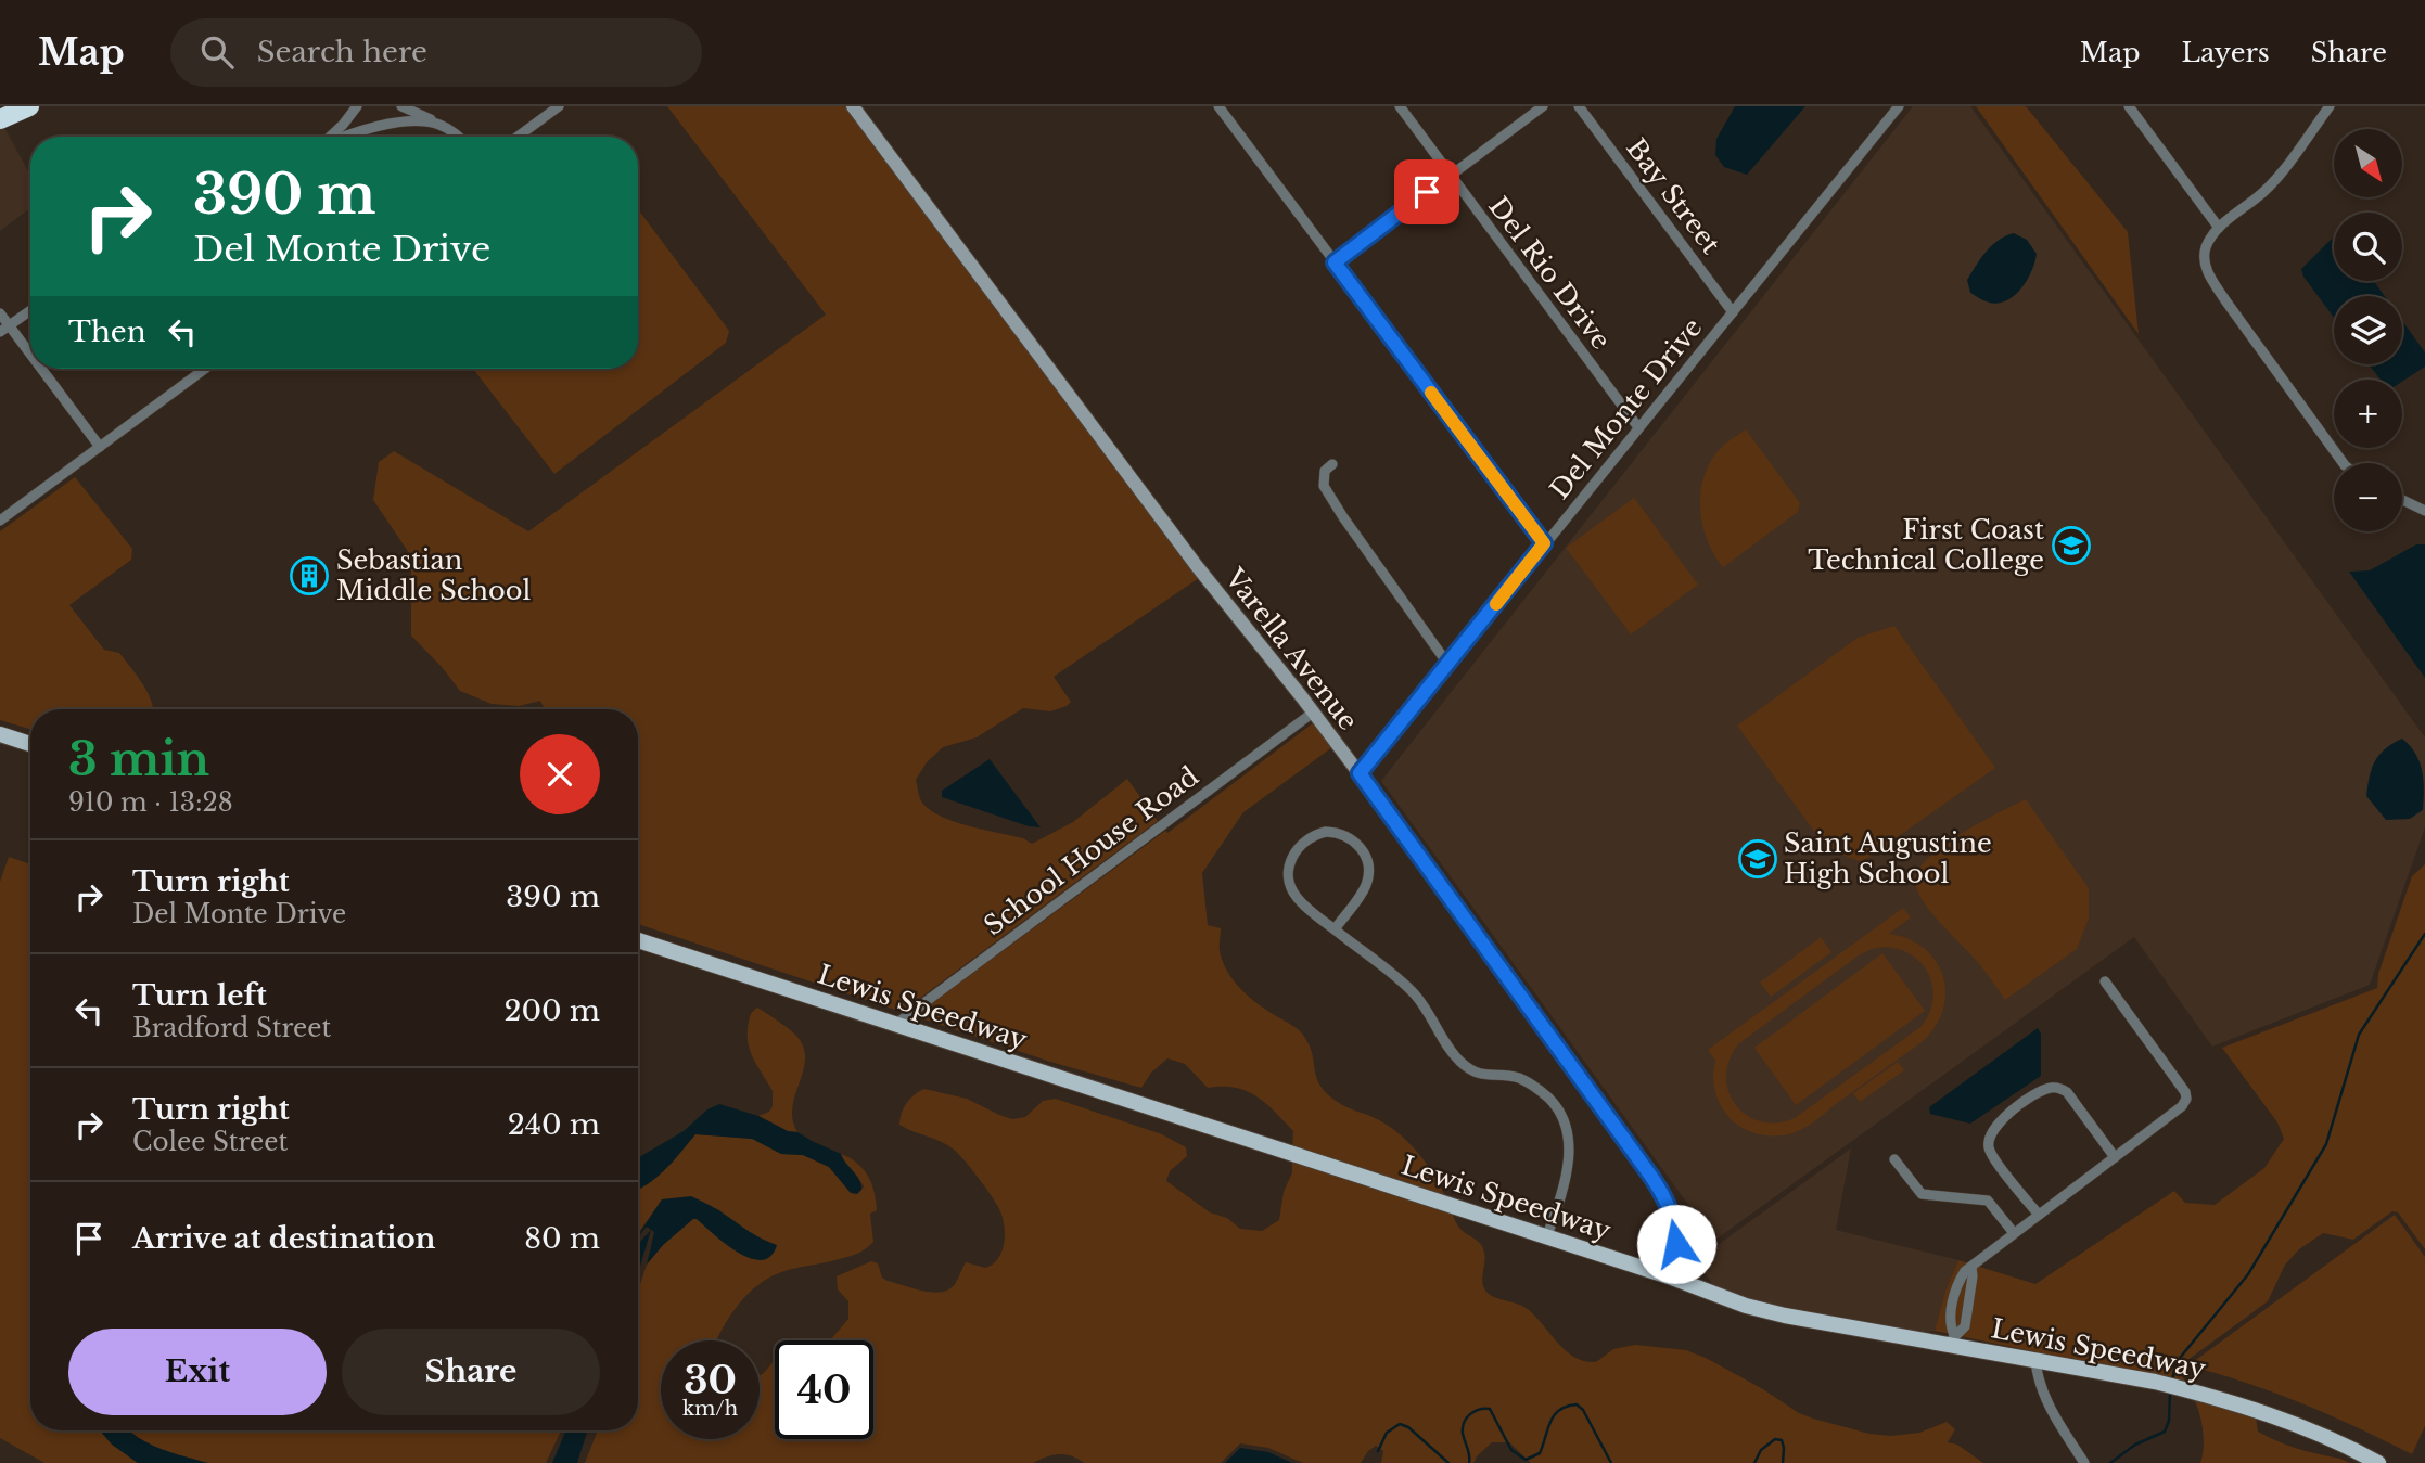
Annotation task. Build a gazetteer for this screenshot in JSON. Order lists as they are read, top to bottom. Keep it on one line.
{"streets":{"main road":["Lewis Speedway"],"street":["Bay Street","Del Rio Drive","Del Monte Drive","Varella Avenue","School House Road"]},"crossings":[["Bay Street","Del Monte Drive"],["Del Rio Drive","Del Monte Drive"],["Del Monte Drive","Varella Avenue"],["Varella Avenue","School House Road"],["Varella Avenue","Lewis Speedway"],["School House Road","Lewis Speedway"]],"places":{"school or university":["First Coast Technical College","Saint Augustine High School"],"building":["Sebastian Middle School"]},"north":"bottom right","page":{"header":"Map","search":"Search here","nav":["Map","Layers","Share"],"map_buttons":["+","−"],"turn":["390 m","Del Monte Drive"],"then":"Then","heading":["3 min","910 m · 13:28"],"list":[{"name":"Turn right","note":"Del Monte Drive","value":"390 m"},{"name":"Turn left","note":"Bradford Street","value":"200 m"},{"name":"Turn right","note":"Colee Street","value":"240 m"},{"name":"Arrive at destination","value":"80 m"}],"buttons":["Exit","Share"],"speed":"30 km/h","limit":"40"}}
